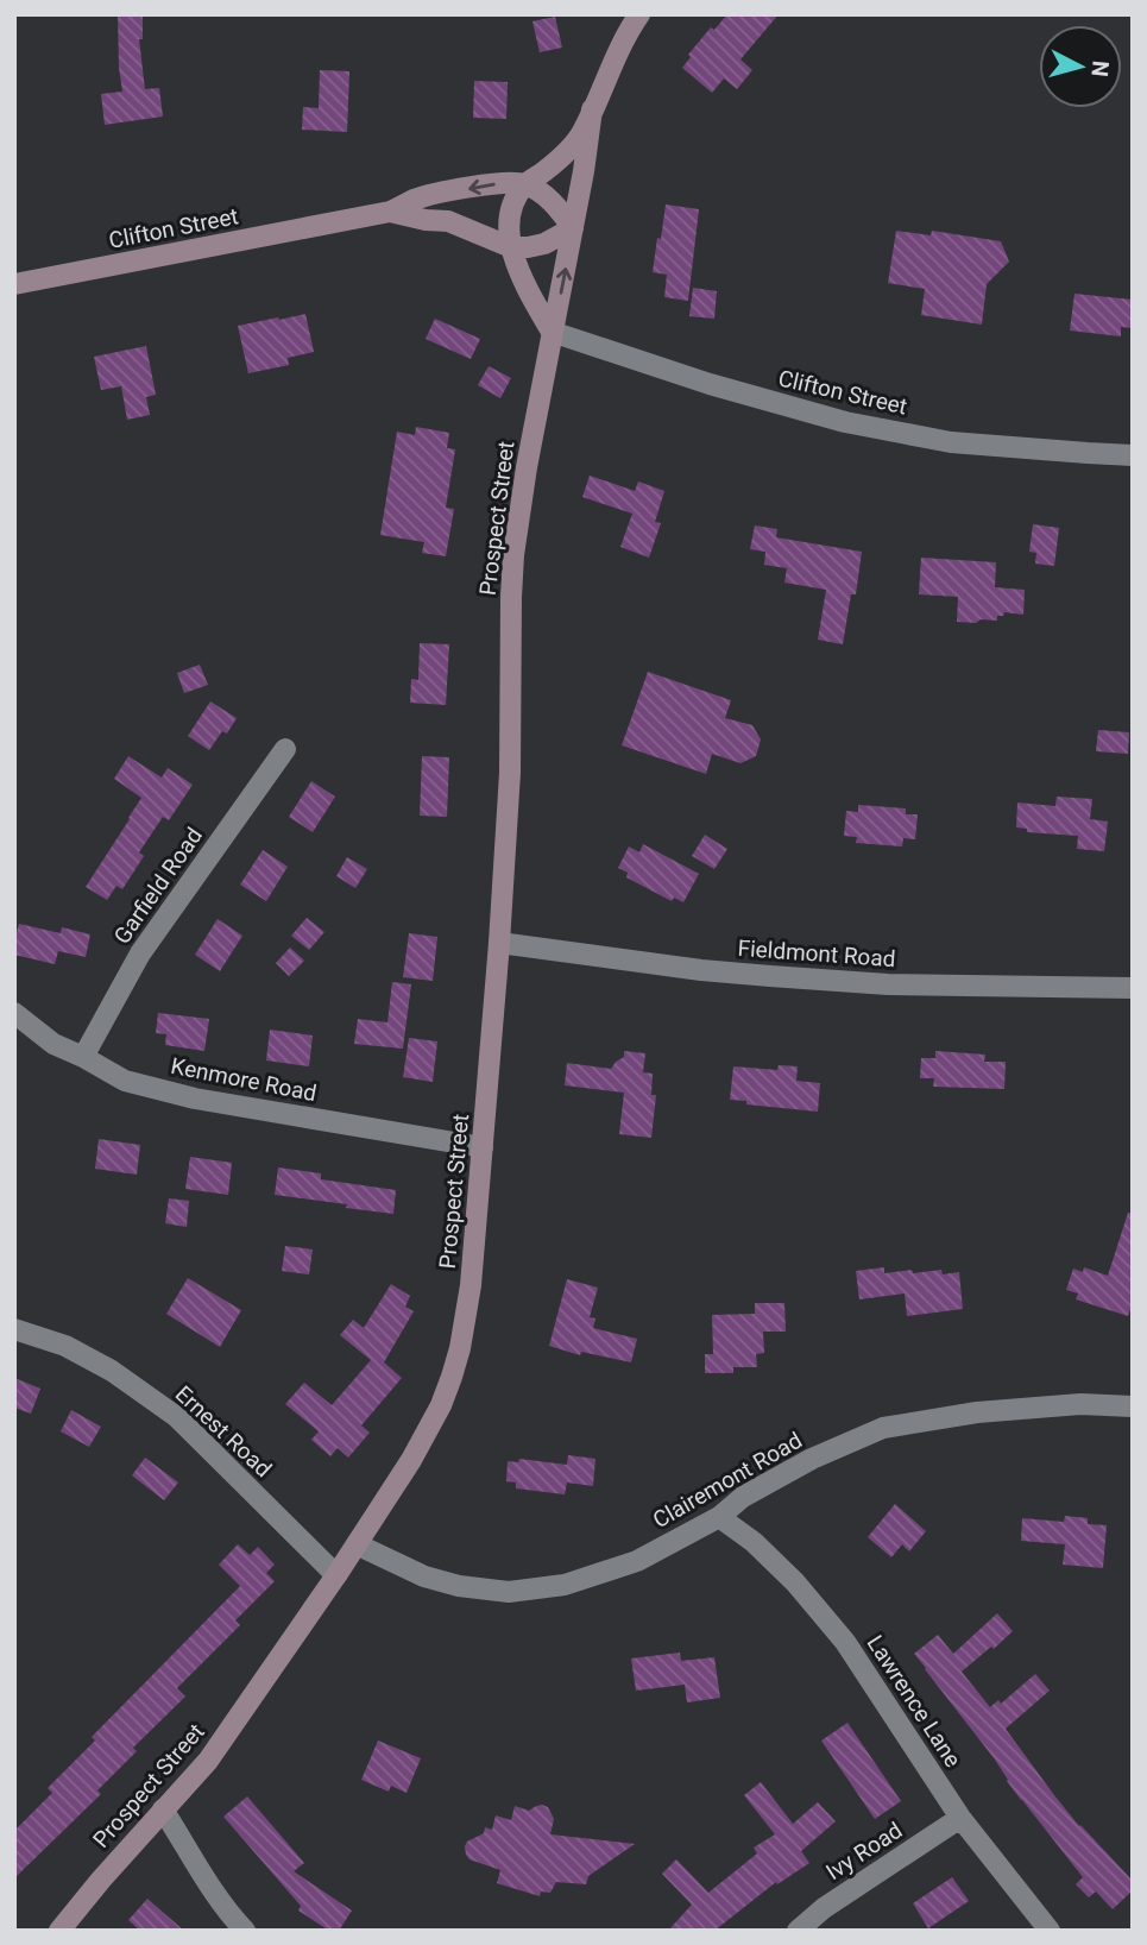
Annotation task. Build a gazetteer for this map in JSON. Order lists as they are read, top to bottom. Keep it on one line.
{"streets":{"street":["Clifton Street","Prospect Street","Garfield Road","Fieldmont Road","Kenmore Road","Ernest Road","Clairemont Road","Lawrence Lane","Ivy Road"]},"crossings":[["Clifton Street","Prospect Street"],["Prospect Street","Fieldmont Road"],["Prospect Street","Kenmore Road"],["Prospect Street","Ernest Road"],["Prospect Street","Clairemont Road"],["Garfield Road","Kenmore Road"],["Clairemont Road","Lawrence Lane"],["Lawrence Lane","Ivy Road"]],"north":"right"}
